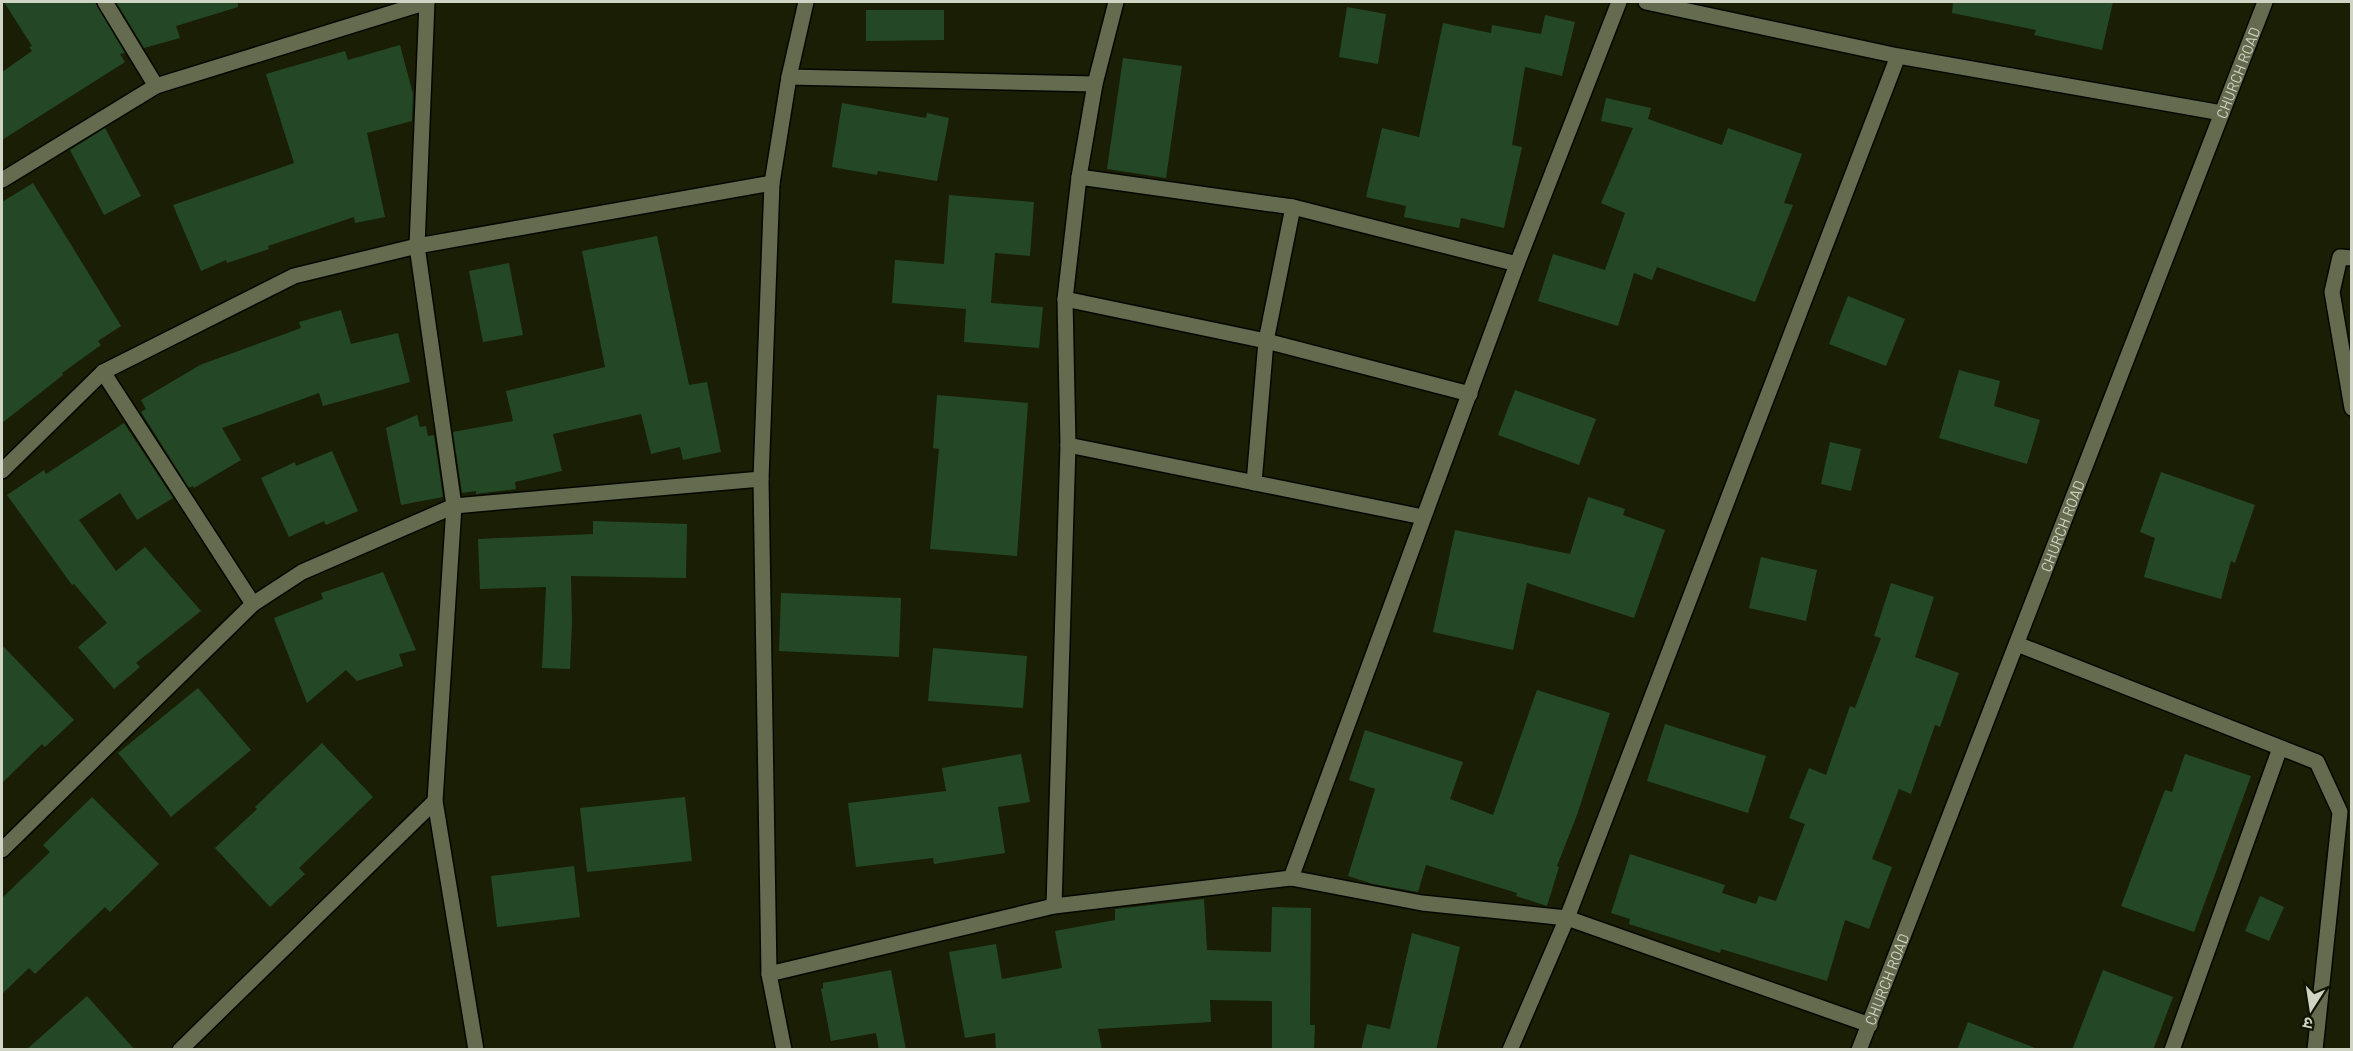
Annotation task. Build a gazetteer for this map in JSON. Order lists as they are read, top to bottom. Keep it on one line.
{"streets":{"street":["CHURCH ROAD"]},"north":"bottom"}
